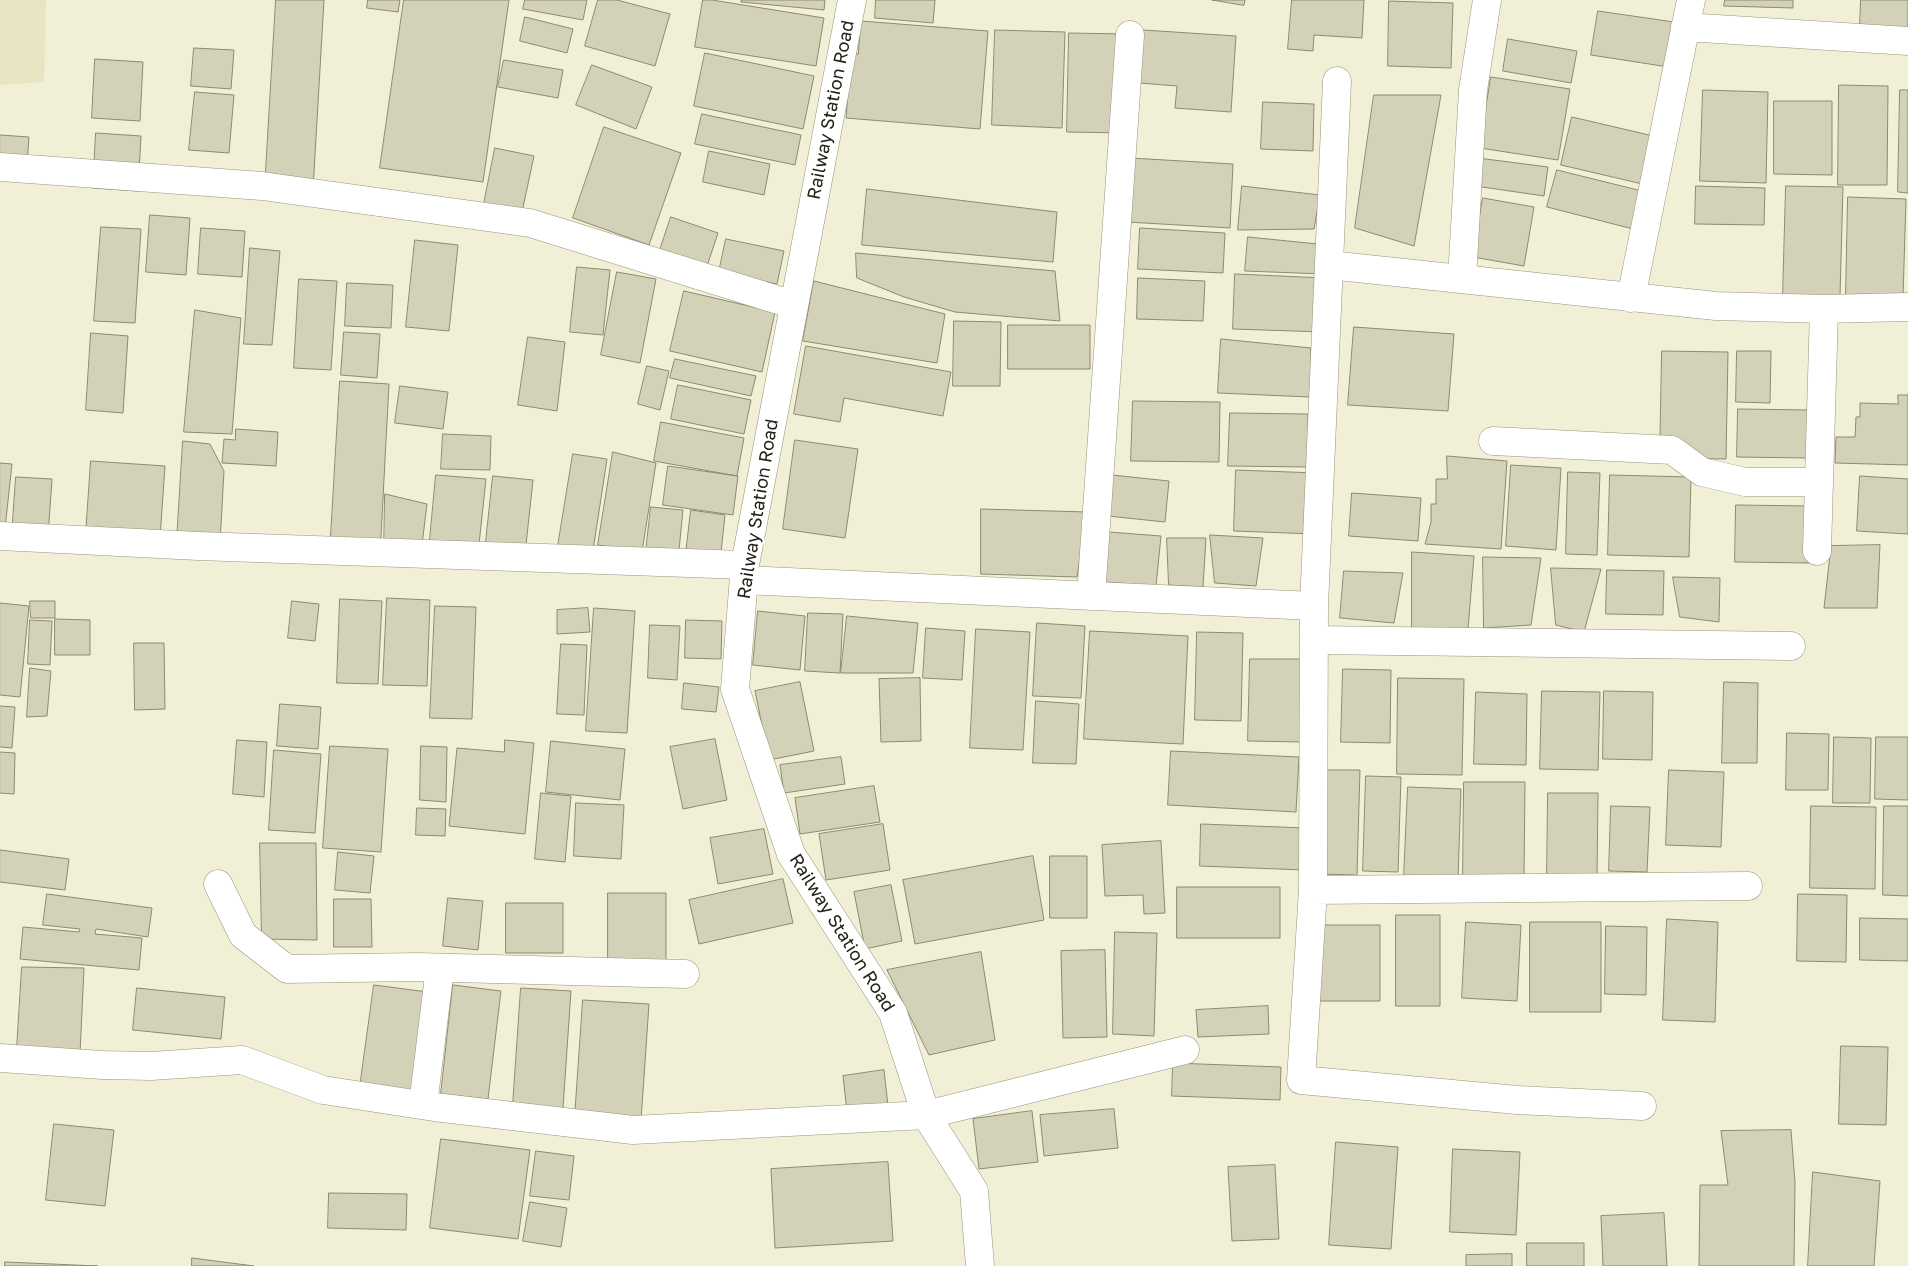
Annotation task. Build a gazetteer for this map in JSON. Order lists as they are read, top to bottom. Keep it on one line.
{"streets":{"street":["Railway Station Road"]}}
